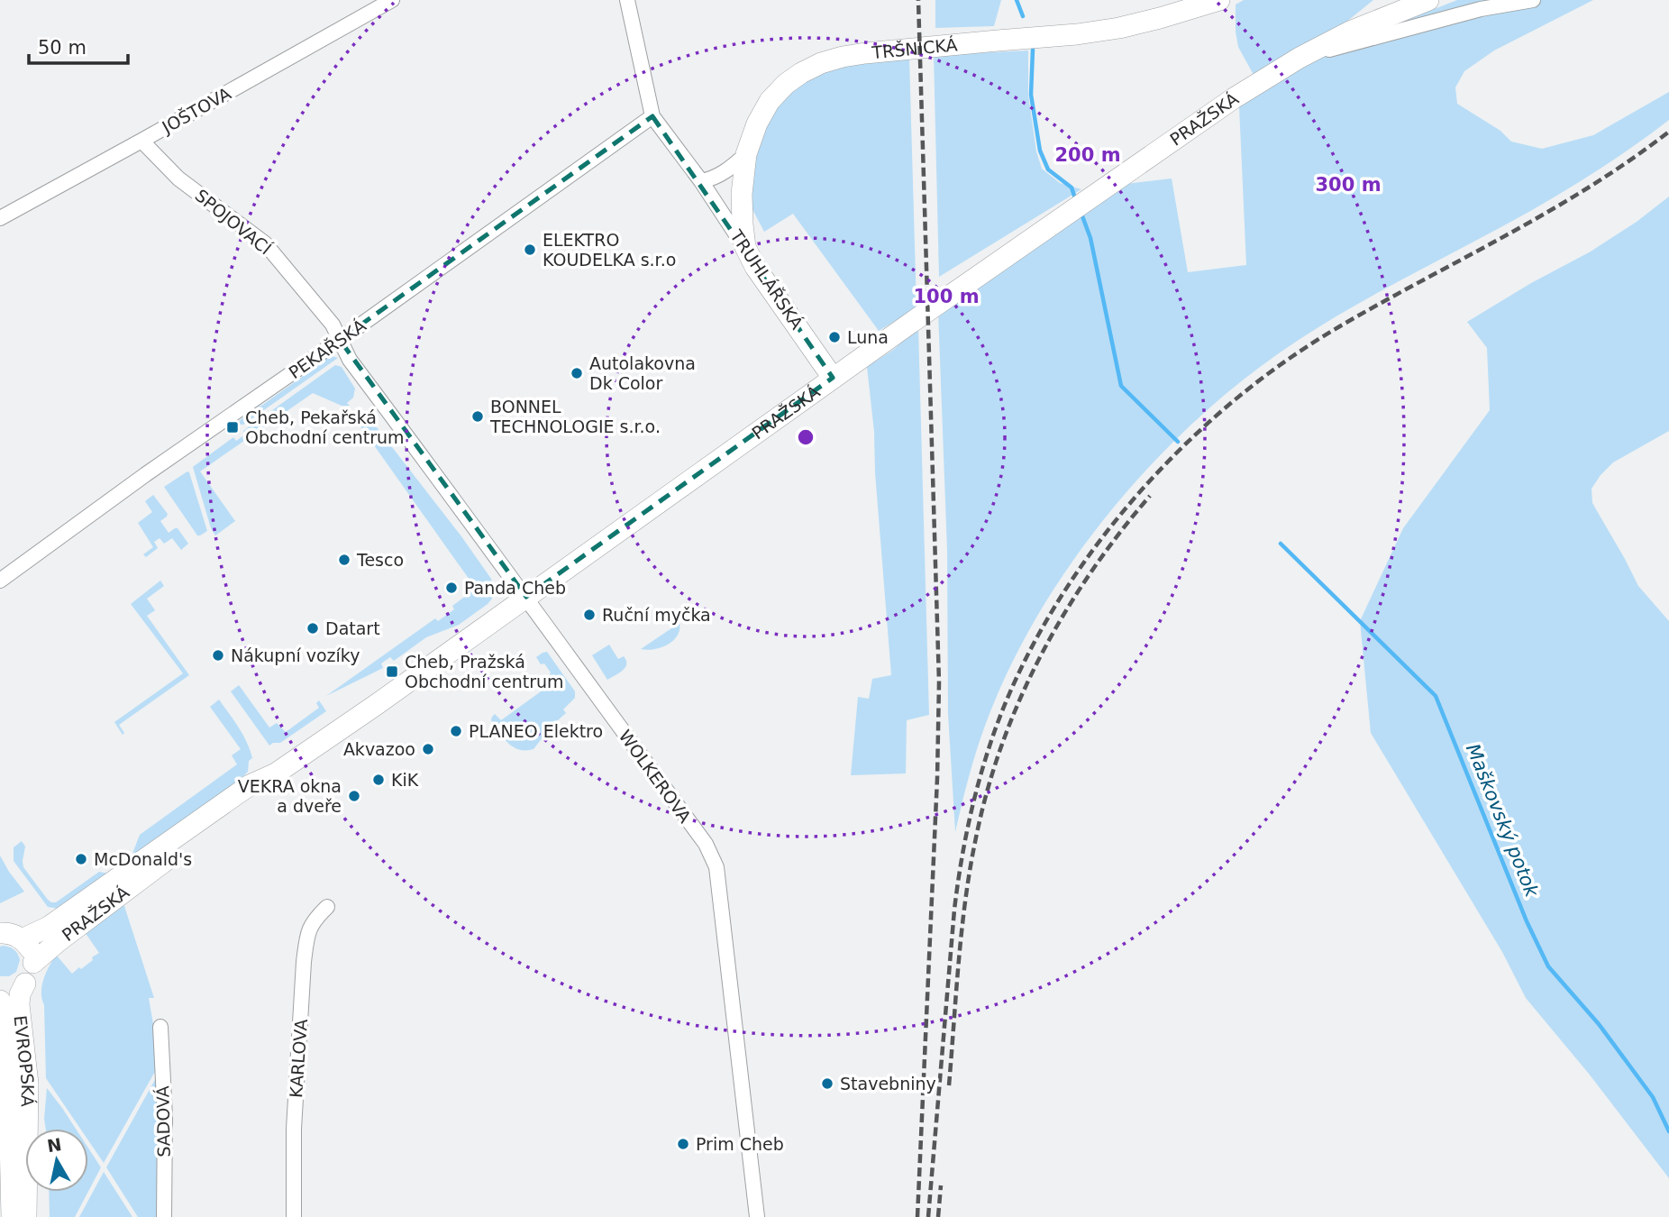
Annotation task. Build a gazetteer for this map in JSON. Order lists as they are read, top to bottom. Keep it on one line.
{"streets":{"main road":["TRŠNICKÁ","PRAŽSKÁ","TRUHLÁŘSKÁ","EVROPSKÁ"],"street":["JOŠTOVA","SPOJOVACÍ","PEKAŘSKÁ","WOLKEROVA","KARLOVA","SADOVÁ"]},"crossings":[["TRŠNICKÁ","TRUHLÁŘSKÁ"],["JOŠTOVA","SPOJOVACÍ"],["PRAŽSKÁ","TRUHLÁŘSKÁ"],["PRAŽSKÁ","WOLKEROVA"],["PRAŽSKÁ","EVROPSKÁ"],["SPOJOVACÍ","PEKAŘSKÁ"],["SPOJOVACÍ","WOLKEROVA"],["TRUHLÁŘSKÁ","PEKAŘSKÁ"],["PEKAŘSKÁ","WOLKEROVA"]],"water":["Maškovský potok"],"places":{"other":["ELEKTRO KOUDELKA s.r.o","Luna","Autolakovna Dk Color","BONNEL TECHNOLOGIE s.r.o.","Tesco","Panda Cheb","Ruční myčka","Datart","Nákupní vozíky","PLANEO Elektro","Akvazoo","KiK","VEKRA okna a dveře","McDonald's","Stavebniny","Prim Cheb"],"transit":["Cheb, Pekařská Obchodní centrum","Cheb, Pražská Obchodní centrum"]},"scale_bar":"50 m","north":"top","rings":["200 m","300 m","100 m"]}
